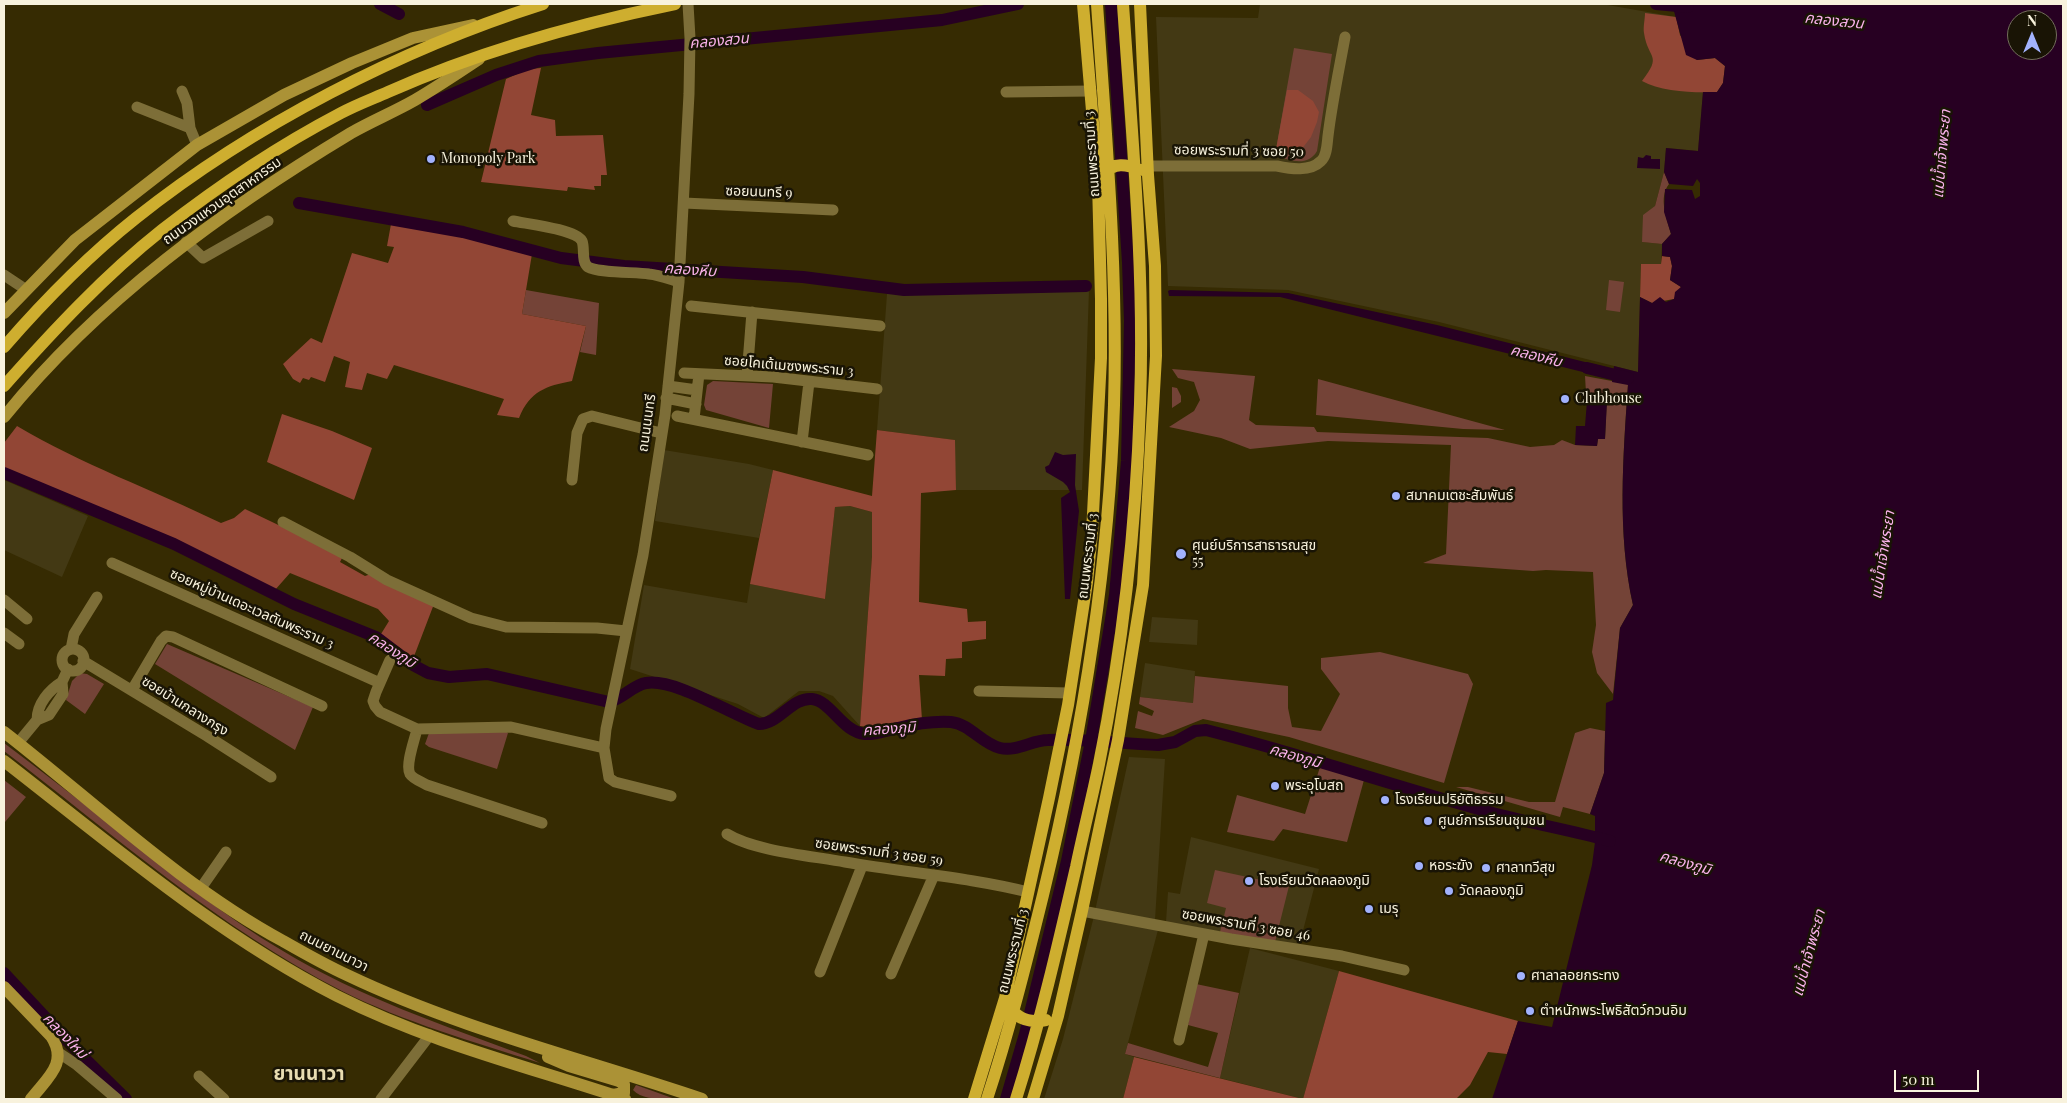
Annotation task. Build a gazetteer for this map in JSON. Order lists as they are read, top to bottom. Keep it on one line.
{"streets":{"main road":["ถนนพระรามที่ 3","ถนนวงแหวนอุตสาหกรรม","ถนนยานนาวา"],"street":["ซอยพระรามที่ 3 ซอย 50","ซอยนนทรี 9","ซอยโคเต้เมซงพระราม 3","ถนนนนทรี","ซอยหมู่บ้านเดอะเวลตันพระราม 3","ซอยบ้านกลางกรุง","ซอยพระรามที่ 3 ซอย 59","ซอยพระรามที่ 3 ซอย 46"]},"crossings":[["ถนนพระรามที่ 3","ซอยพระรามที่ 3 ซอย 59"],["ซอยนนทรี 9","ถนนนนทรี"]],"districts":["ยานนาวา"],"water":["คลองสวน","แม่น้ำเจ้าพระยา","คลองหีบ","คลองภูมิ","คลองใหม่"],"places":["Monopoly Park","Clubhouse","สมาคมเตชะสัมพันธ์","ศูนย์บริการสาธารณสุข 55","พระอุโบสถ","โรงเรียนปริยัติธรรม","ศูนย์การเรียนชุมชน","หอระฆัง","ศาลาทวีสุข","โรงเรียนวัดคลองภูมิ","วัดคลองภูมิ","เมรุ","ศาลาลอยกระทง","ตำหนักพระโพธิสัตว์กวนอิม"],"scale_bar":"50 m","north":"top"}
